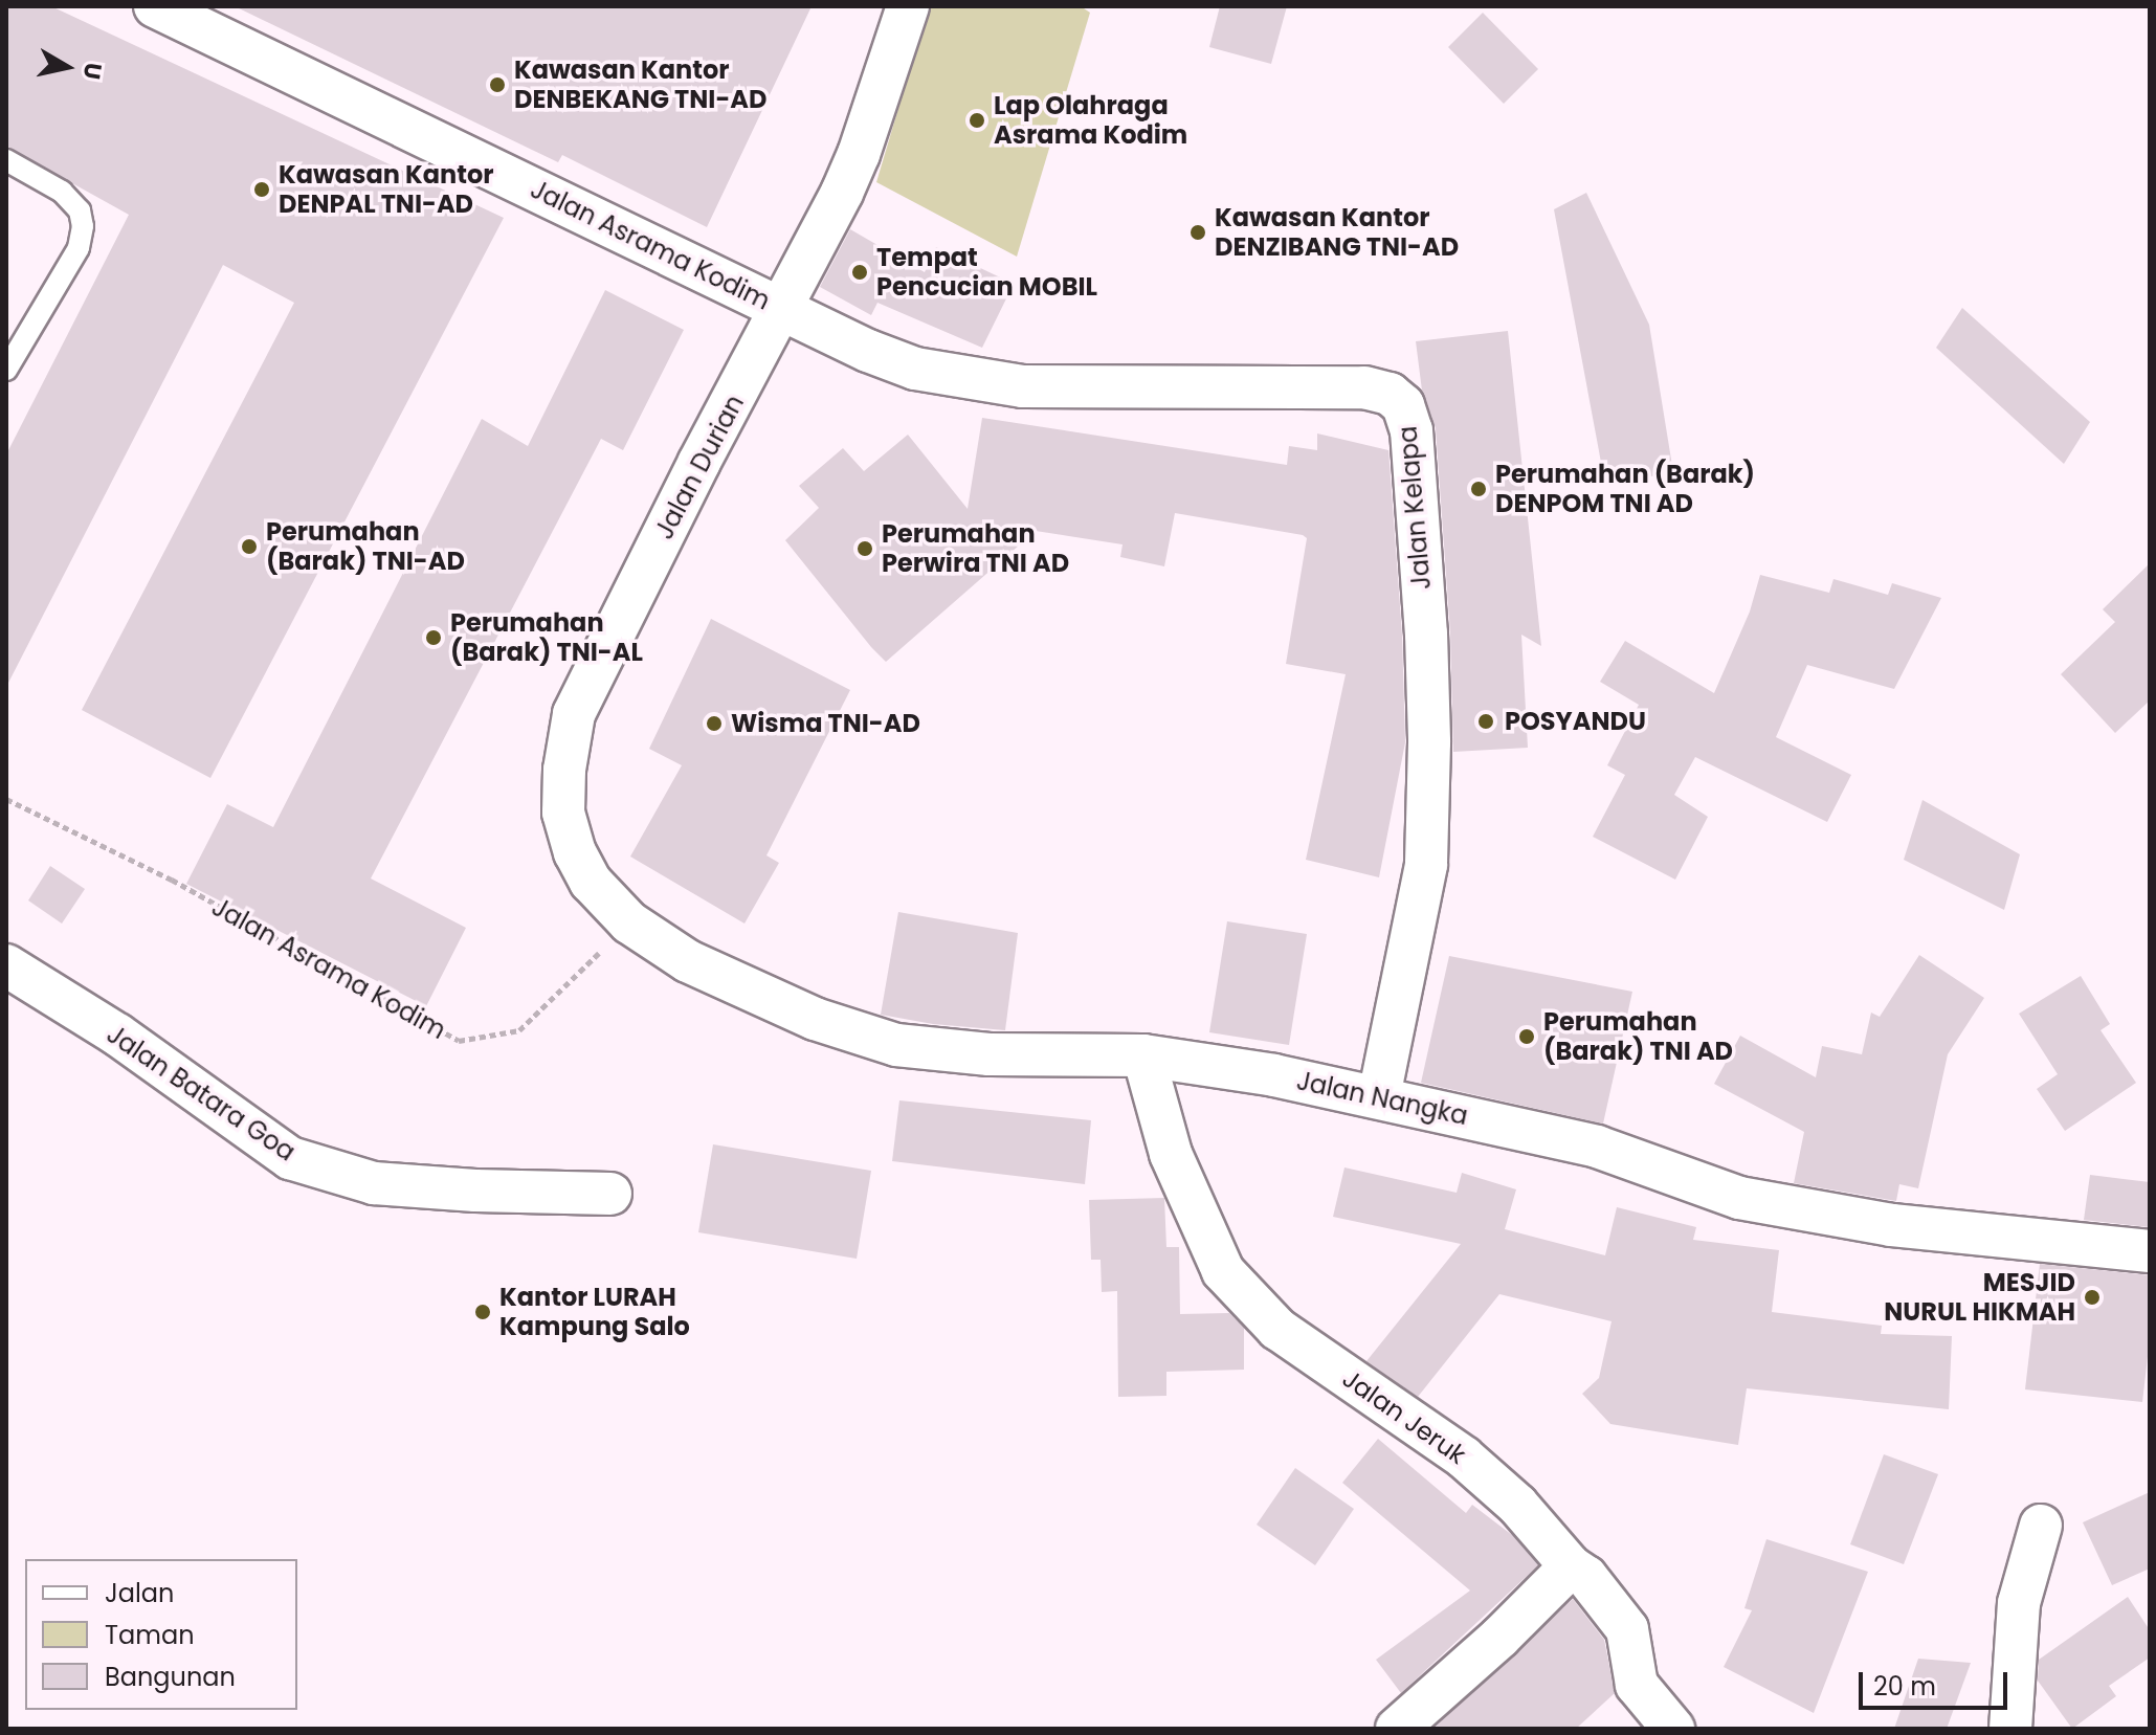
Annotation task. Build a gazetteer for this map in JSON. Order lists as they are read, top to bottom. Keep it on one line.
{"streets":{"street":["Jalan Asrama Kodim","Jalan Durian","Jalan Kelapa","Jalan Batara Goa","Jalan Nangka","Jalan Jeruk"]},"crossings":[["Jalan Asrama Kodim","Jalan Durian"],["Jalan Asrama Kodim","Jalan Kelapa"],["Jalan Asrama Kodim","Jalan Nangka"],["Jalan Durian","Jalan Kelapa"],["Jalan Durian","Jalan Nangka"],["Jalan Kelapa","Jalan Nangka"],["Jalan Nangka","Jalan Jeruk"]],"places":["Kawasan Kantor DENBEKANG TNI-AD","Lap Olahraga Asrama Kodim","Kawasan Kantor DENPAL TNI-AD","Kawasan Kantor DENZIBANG TNI-AD","Tempat Pencucian MOBIL","Perumahan (Barak) DENPOM TNI AD","Perumahan (Barak) TNI-AD","Perumahan Perwira TNI AD","Perumahan (Barak) TNI-AL","POSYANDU","Wisma TNI-AD","Perumahan (Barak) TNI AD","MESJID NURUL HIKMAH","Kantor LURAH Kampung Salo"],"legend":["Jalan","Taman","Bangunan"],"scale_bar":"20 m","north":"right"}
